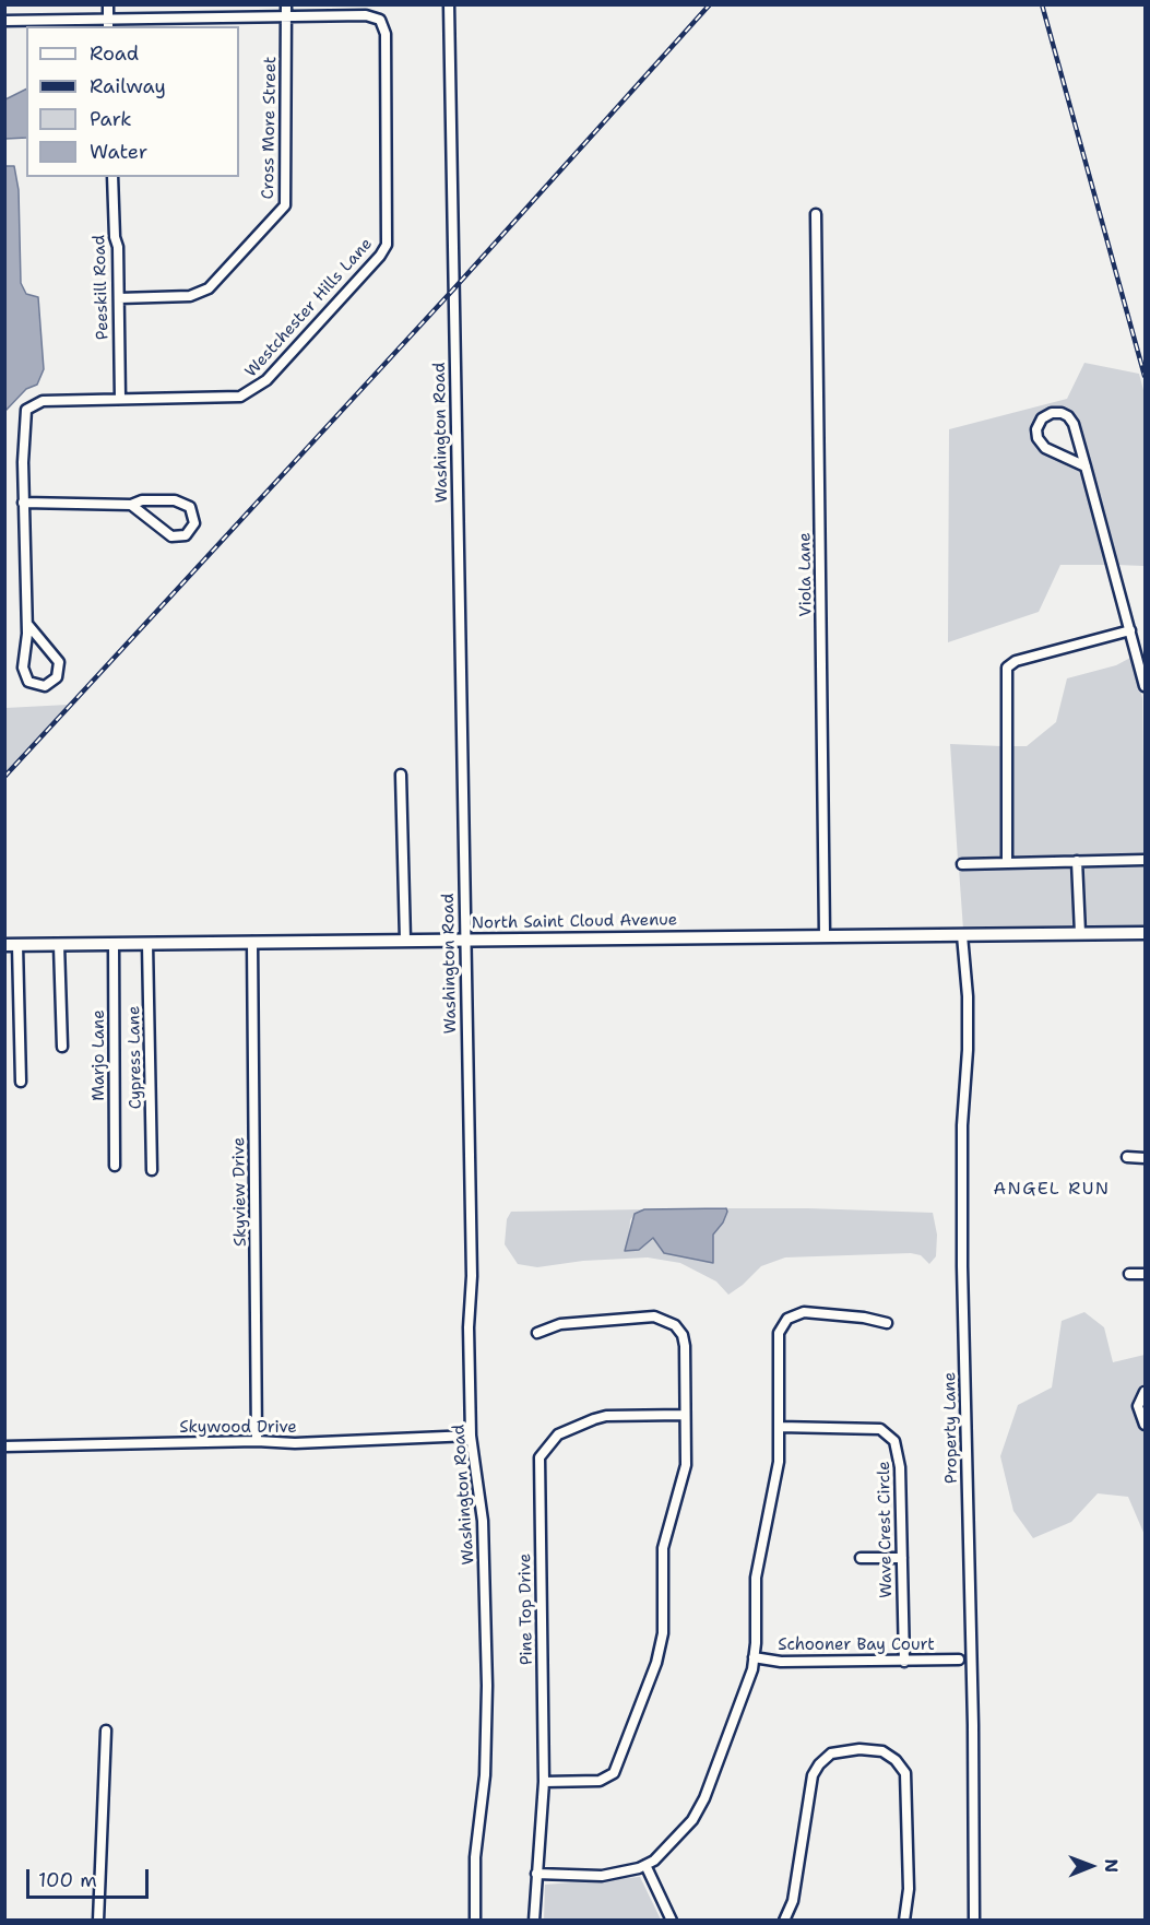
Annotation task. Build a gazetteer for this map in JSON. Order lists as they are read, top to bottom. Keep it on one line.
{"streets":{"street":["Cross More Street","Peeskill Road","Westchester Hills Lane","Washington Road","Viola Lane","North Saint Cloud Avenue","Marjo Lane","Cypress Lane","Skyview Drive","Skywood Drive","Property Lane","Wave Crest Circle","Pine Top Drive","Schooner Bay Court"]},"crossings":[["Cross More Street","Peeskill Road"],["Cross More Street","Westchester Hills Lane"],["Peeskill Road","Westchester Hills Lane"],["Washington Road","North Saint Cloud Avenue"],["Washington Road","Skywood Drive"],["Viola Lane","North Saint Cloud Avenue"],["North Saint Cloud Avenue","Marjo Lane"],["North Saint Cloud Avenue","Cypress Lane"],["North Saint Cloud Avenue","Skyview Drive"],["North Saint Cloud Avenue","Property Lane"],["Skyview Drive","Skywood Drive"],["Wave Crest Circle","Schooner Bay Court"]],"districts":["ANGEL RUN"],"legend":["Road","Railway","Park","Water"],"scale_bar":"100 m","north":"right"}
